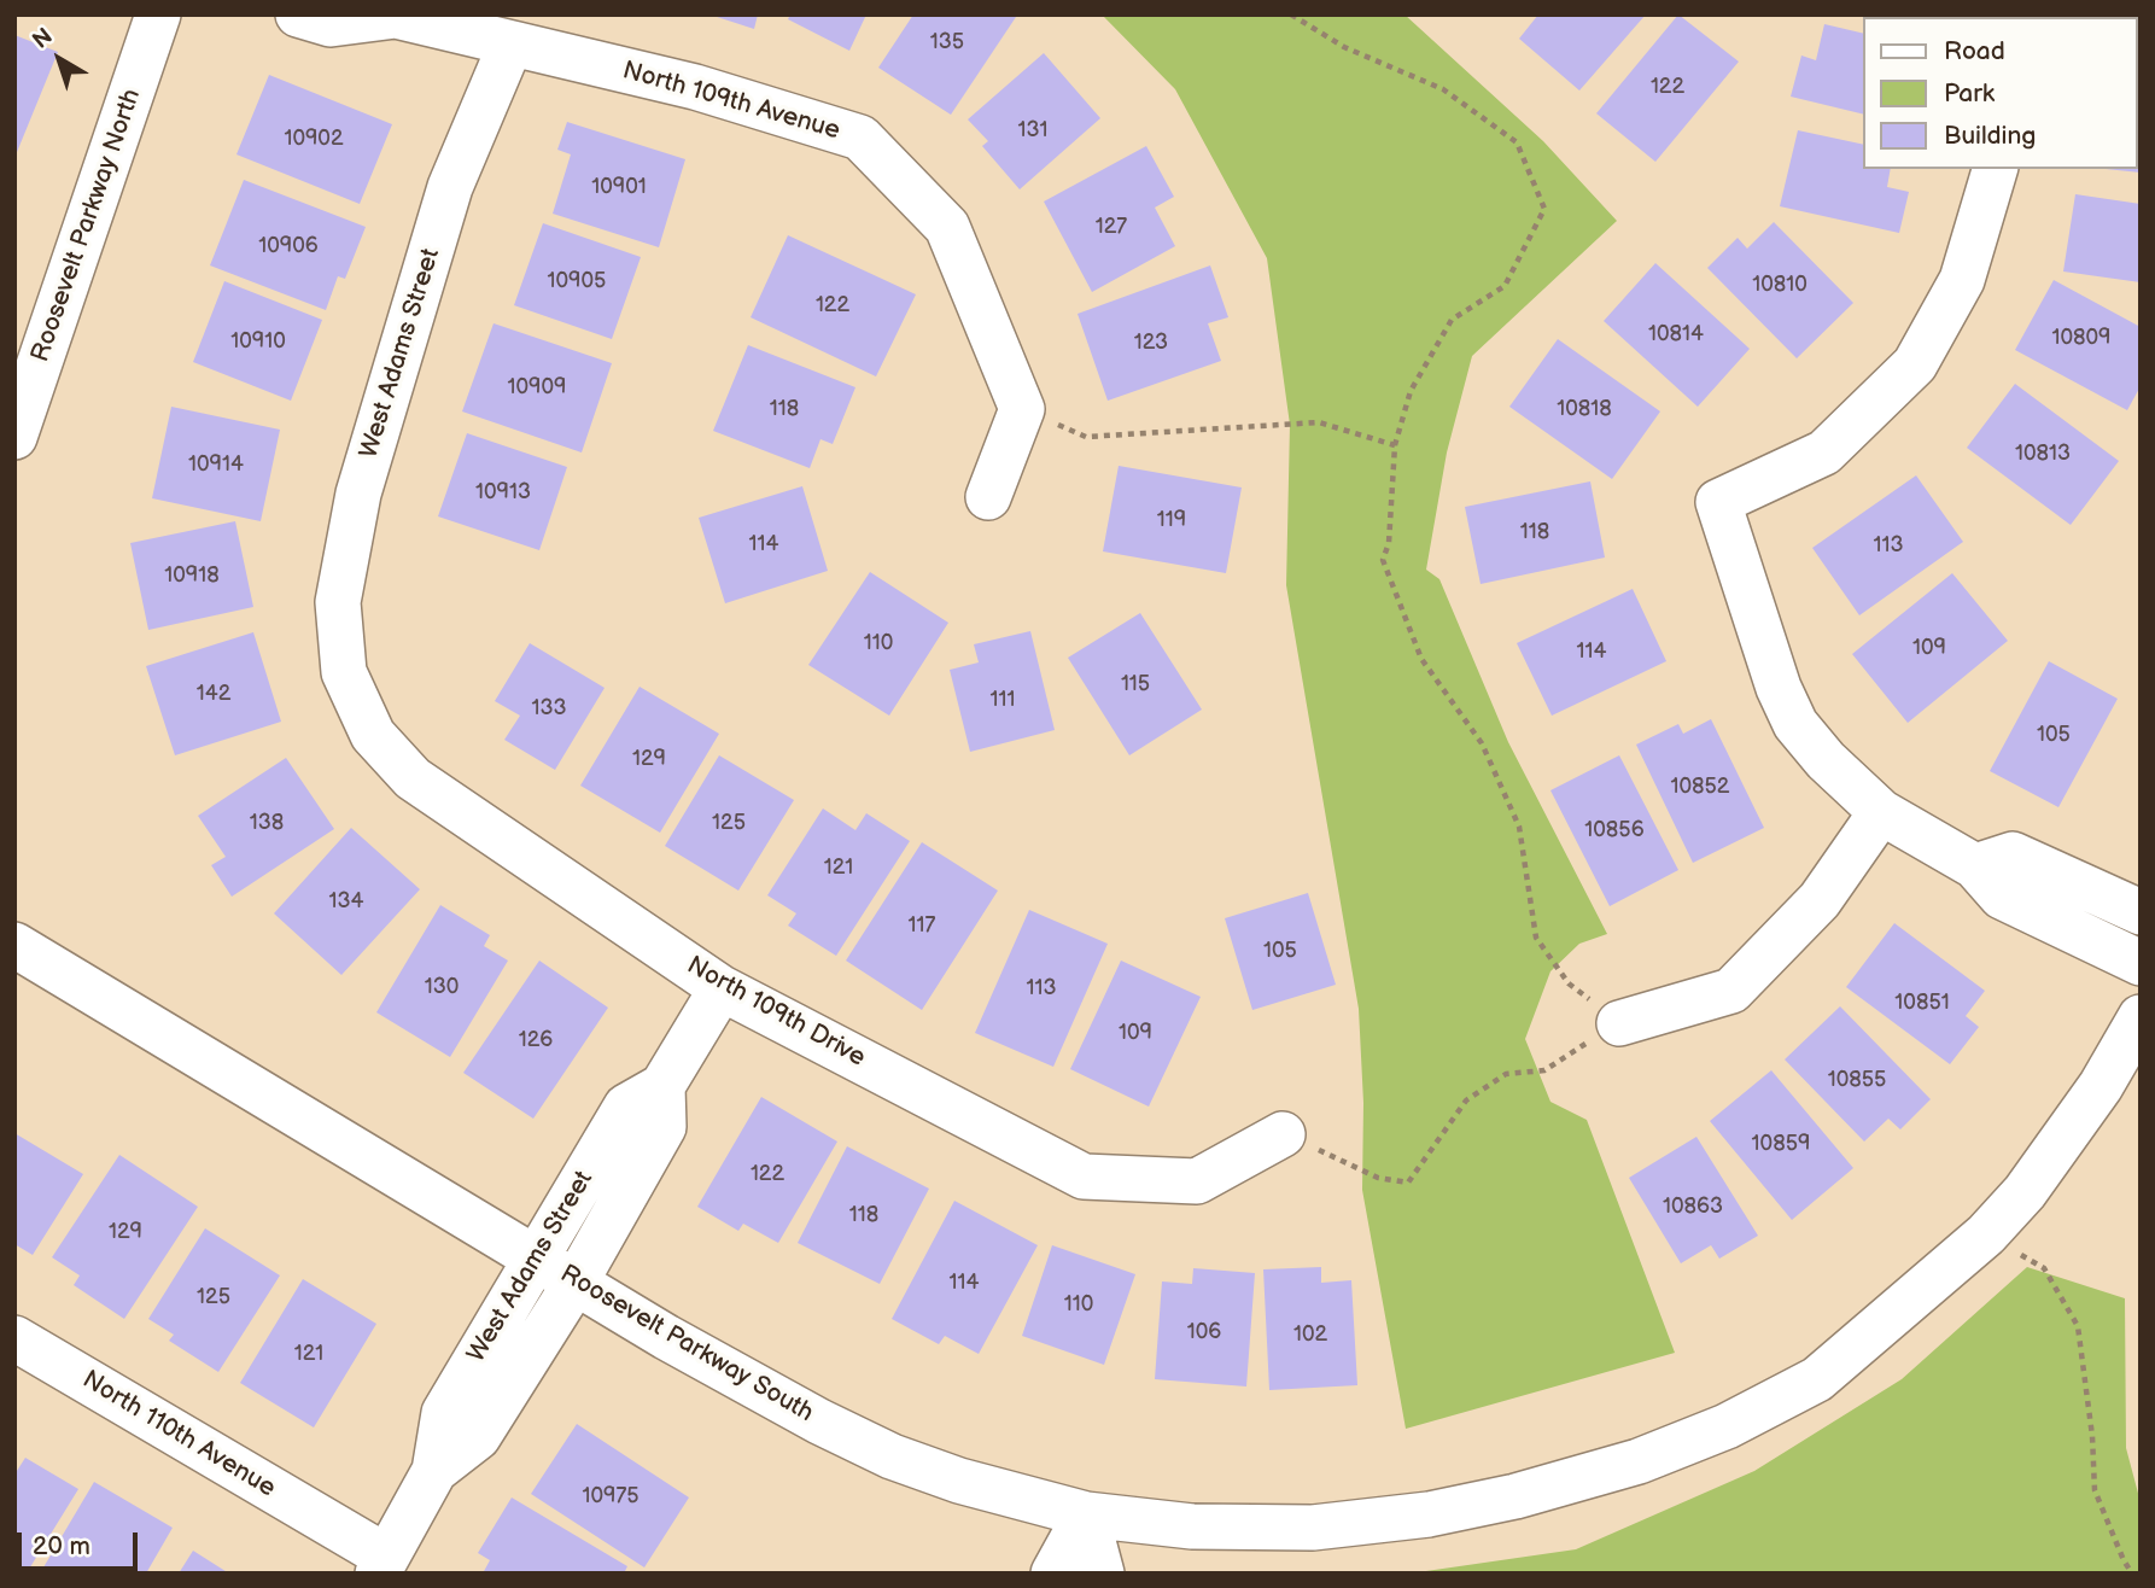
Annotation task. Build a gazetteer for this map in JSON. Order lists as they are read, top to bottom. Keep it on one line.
{"streets":{"street":["North 109th Avenue","Roosevelt Parkway North","West Adams Street","North 109th Drive","Roosevelt Parkway South","North 110th Avenue"]},"crossings":[["North 109th Avenue","West Adams Street"],["West Adams Street","North 109th Drive"],["West Adams Street","Roosevelt Parkway South"],["West Adams Street","North 110th Avenue"]],"house_numbers":["135","122","131","10902","10901","127","10906","10905","10810","122","10814","10809","10910","123","10909","118","10818","10813","10914","10913","119","118","114","113","10918","110","109","114","115","142","111","133","105","129","10852","138","125","10856","121","134","117","105","130","113","10851","109","126","10855","10859","122","10863","118","129","114","125","110","106","102","121","10975"],"legend":["Road","Park","Building"],"scale_bar":"20 m","north":"top left"}
